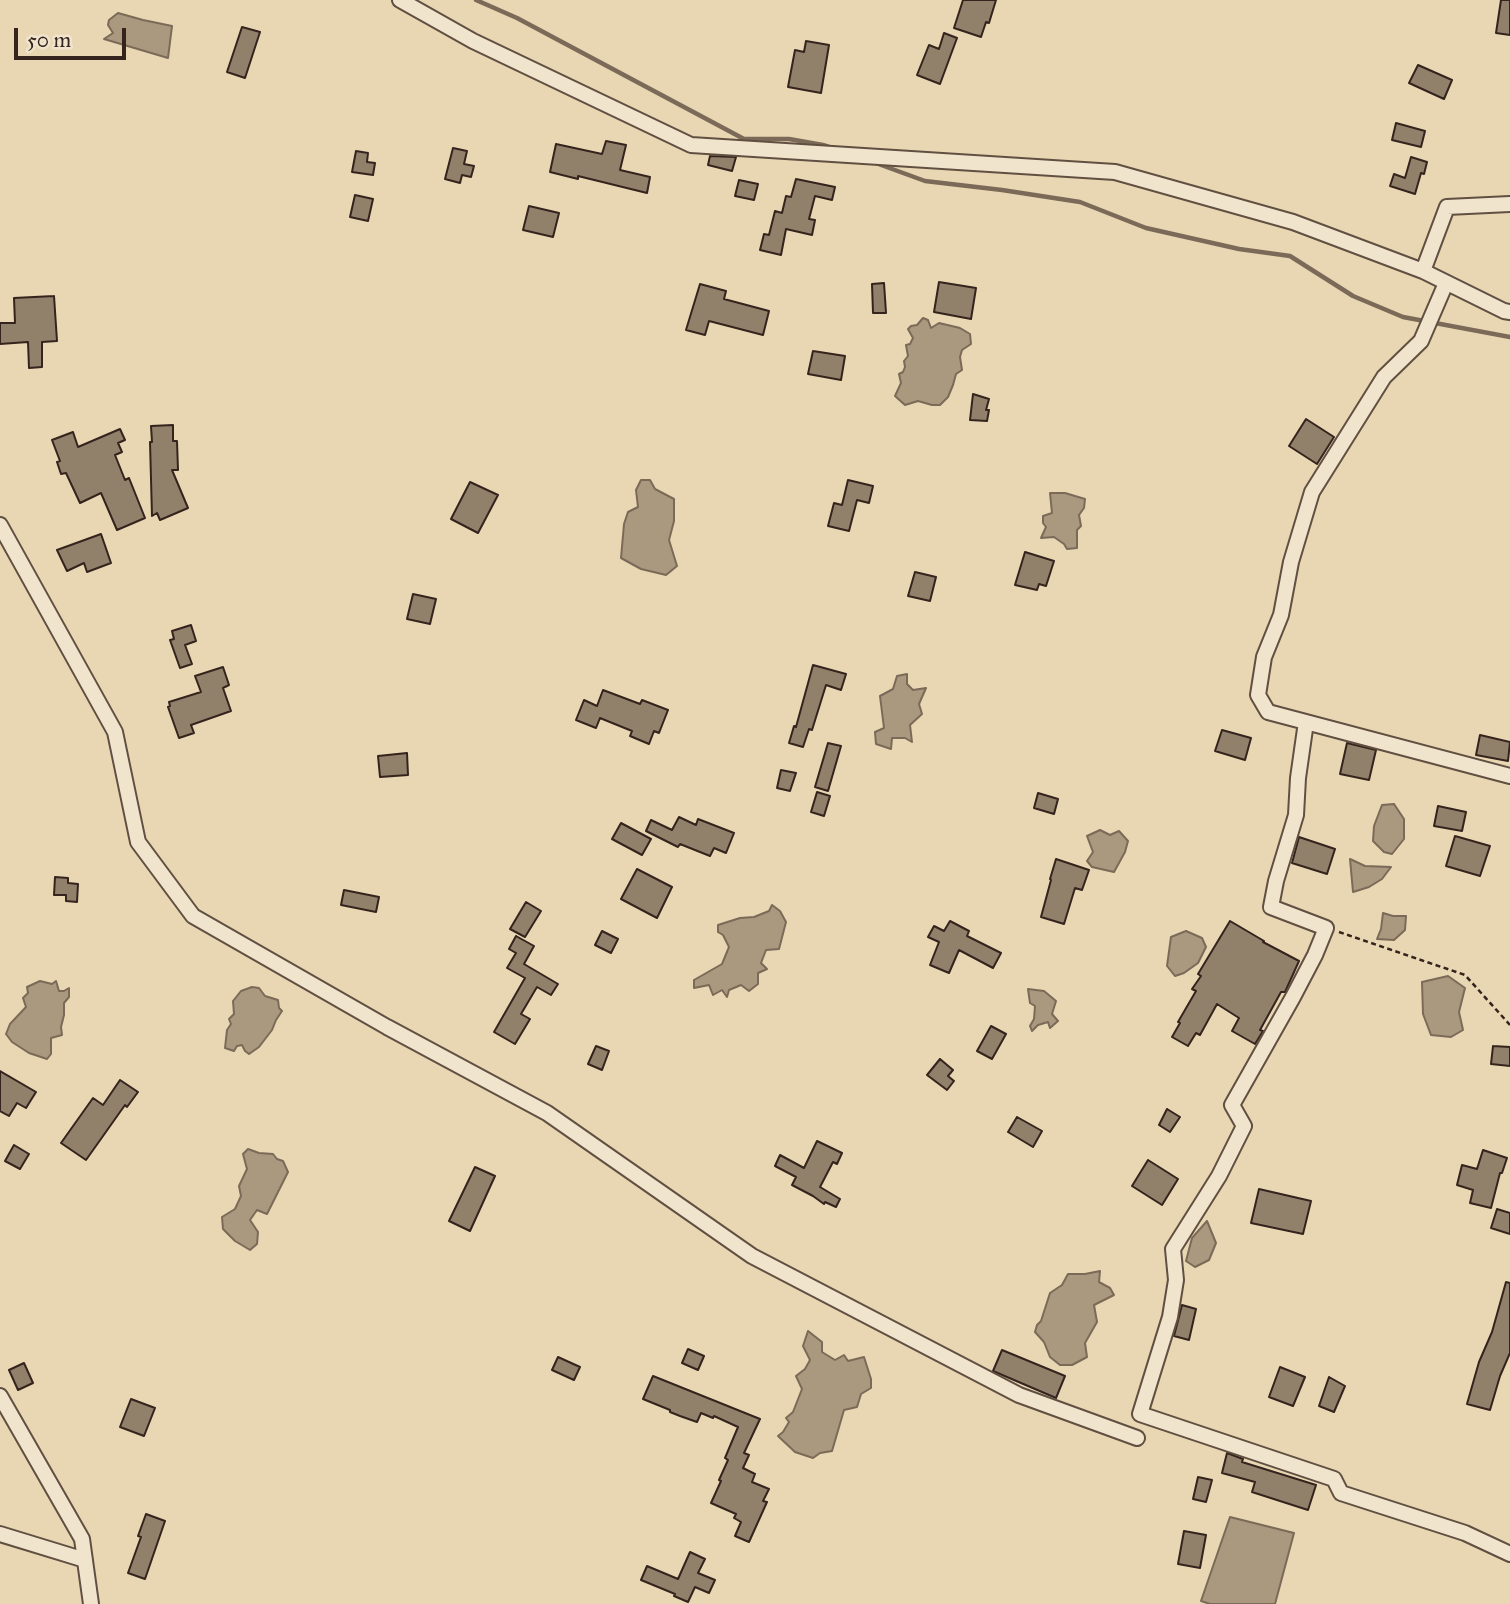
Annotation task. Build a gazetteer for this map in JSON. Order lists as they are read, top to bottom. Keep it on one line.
{"scale_bar":"50 m"}
